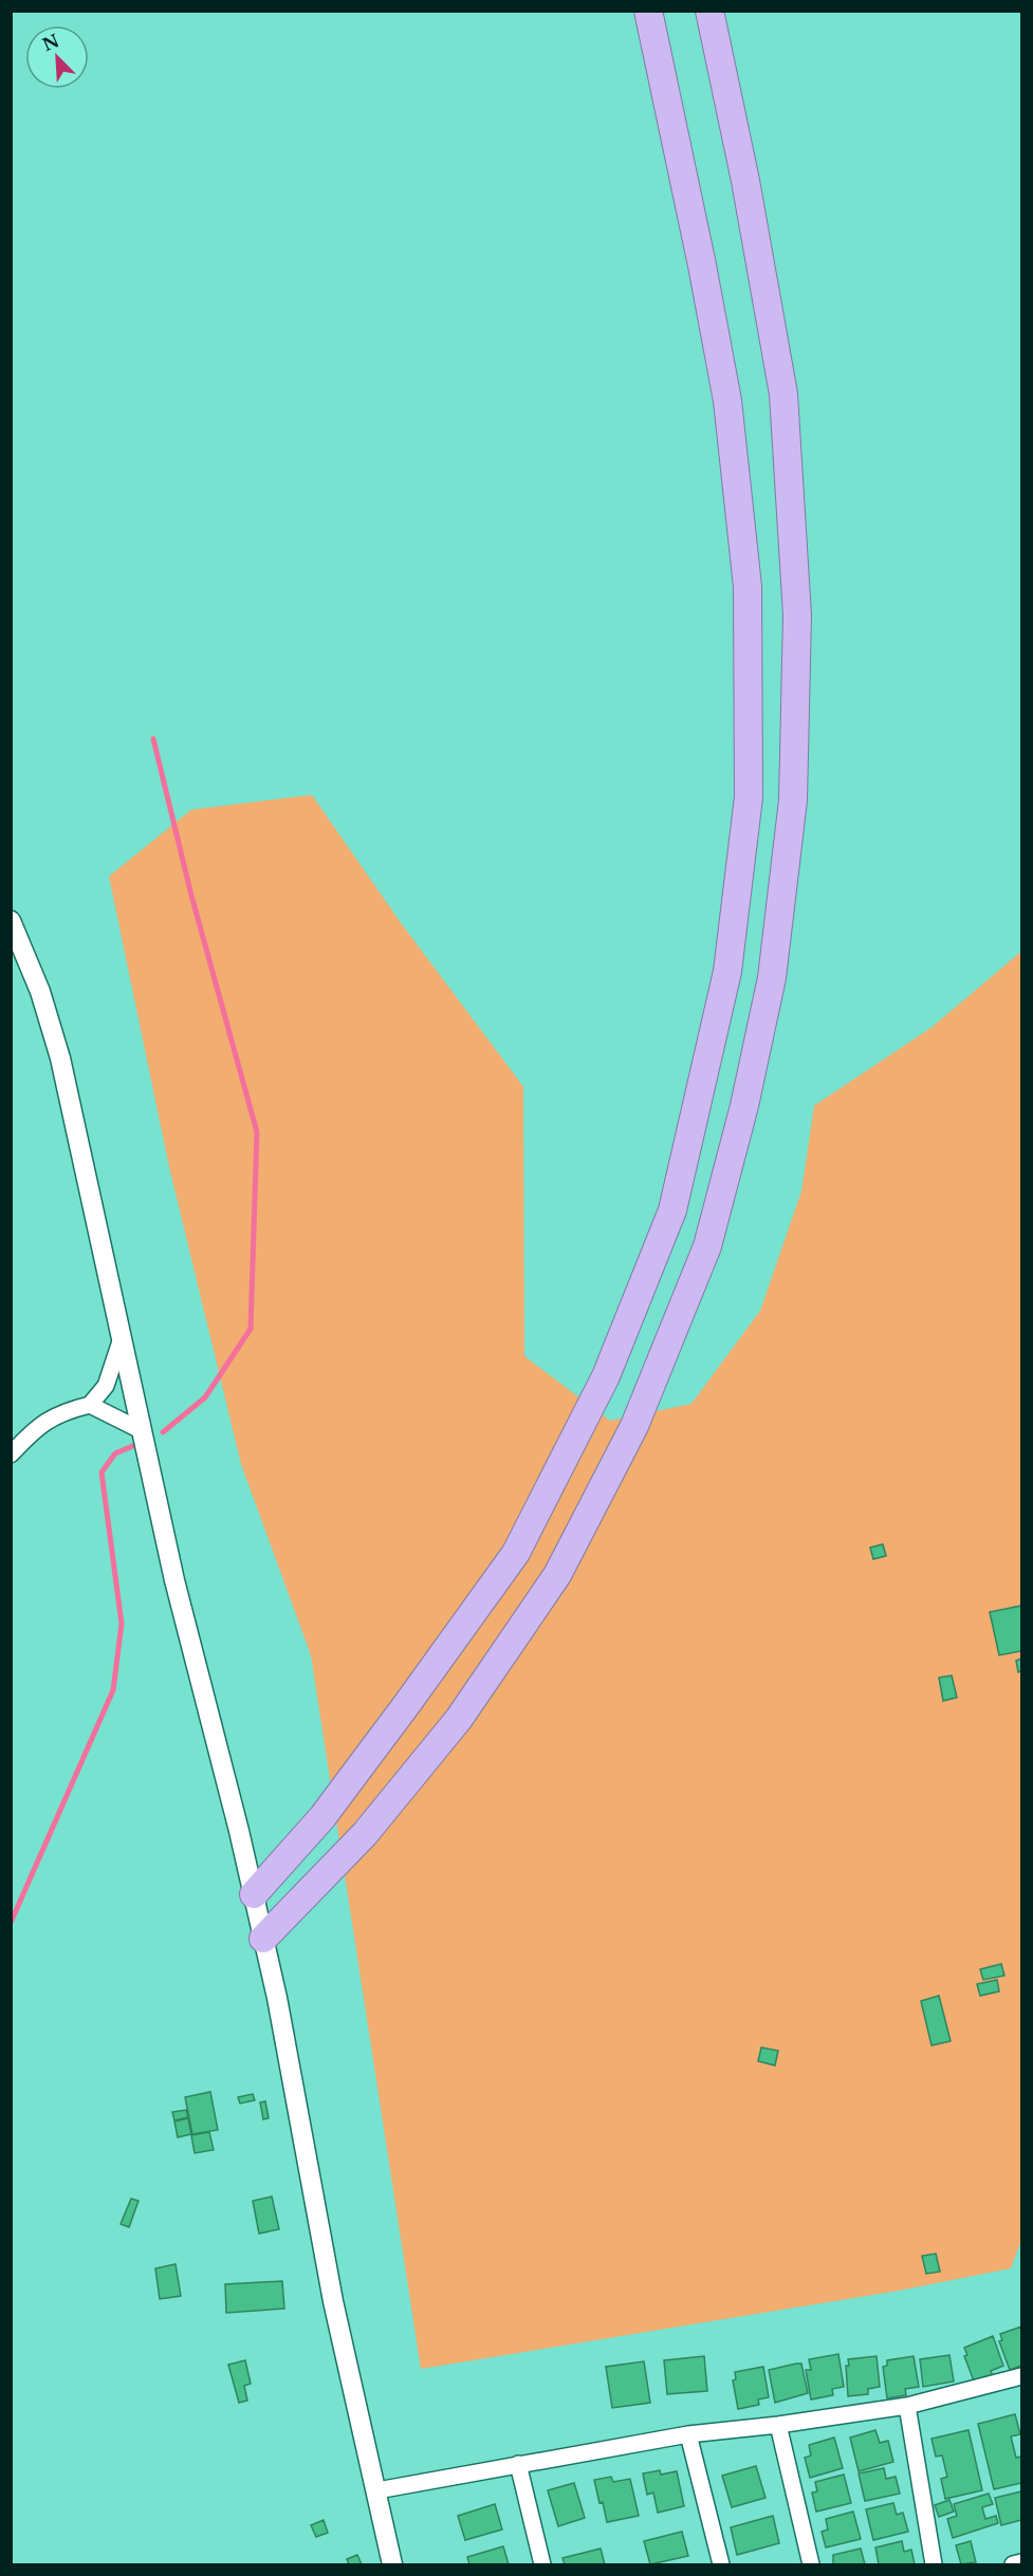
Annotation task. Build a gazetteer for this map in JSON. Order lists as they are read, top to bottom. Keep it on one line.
{"north":"top left"}
